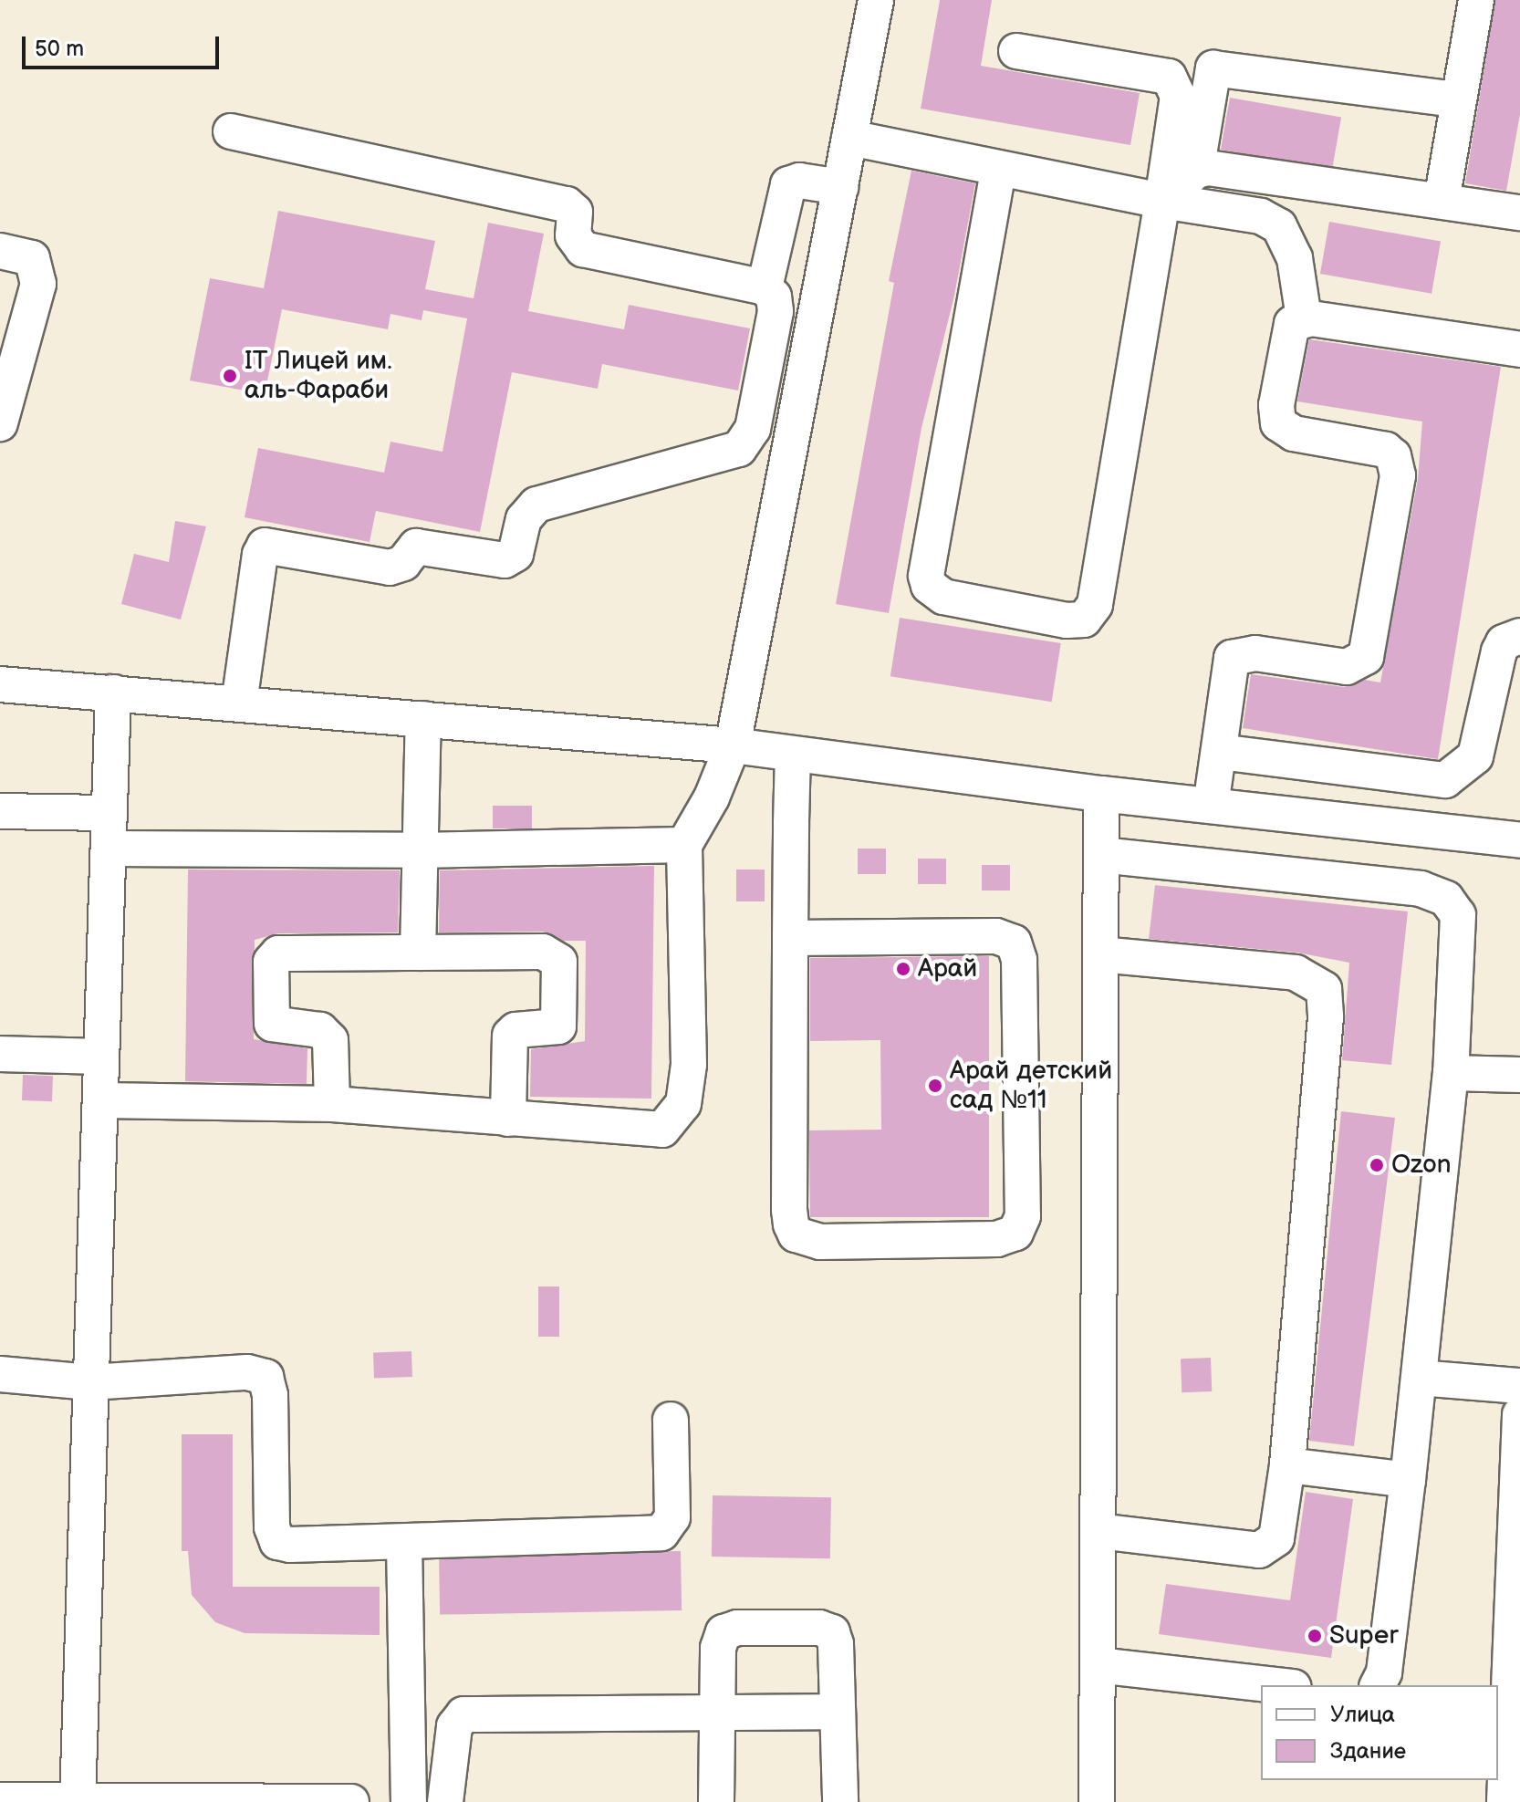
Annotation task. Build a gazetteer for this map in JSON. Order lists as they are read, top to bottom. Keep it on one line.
{"places":["IT Лицей им. аль-Фараби","Арай","Арай детский сад №11","Ozon","Super"],"legend":["Улица","Здание"],"scale_bar":"50 m"}
